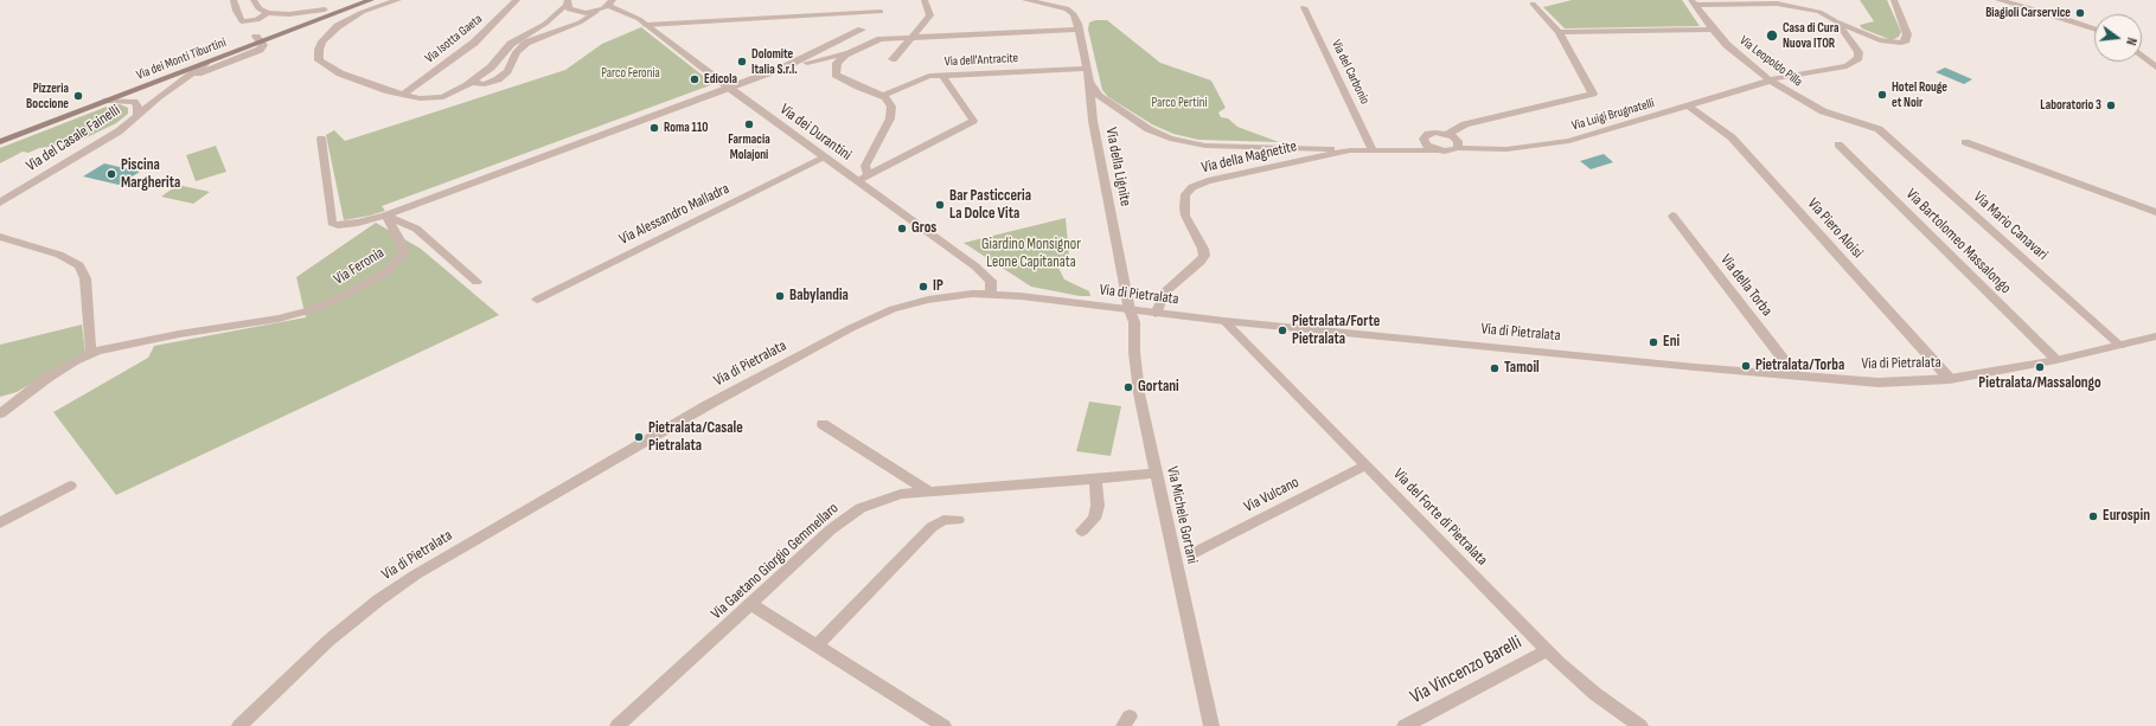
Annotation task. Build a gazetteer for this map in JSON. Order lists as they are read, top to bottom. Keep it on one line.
{"streets":{"main road":["Via dei Monti Tiburtini"],"street":["Via Isotta Gaeta","Via dell'Antracite","Via Leopoldo Pilla","Via del Carbonio","Via Luigi Brugnatelli","Via dei Durantini","Via del Casale Fainelli","Via della Magnetite","Via della Lignite","Via Alessandro Malladra","Via Mario Canavari","Via Piero Aloisi","Via Bartolomeo Massalongo","Via Feronia","Via della Torba","Via di Pietralata","Via Vulcano","Via Michele Gortani","Via del Forte di Pietralata","Via Gaetano Giorgio Gemmellaro","Via Vincenzo Barelli"]},"crossings":[["Via dell'Antracite","Via della Lignite"],["Via Leopoldo Pilla","Via Luigi Brugnatelli"],["Via Leopoldo Pilla","Via Mario Canavari"],["Via del Carbonio","Via della Magnetite"],["Via Luigi Brugnatelli","Via della Magnetite"],["Via Luigi Brugnatelli","Via Piero Aloisi"],["Via dei Durantini","Via Alessandro Malladra"],["Via dei Durantini","Via di Pietralata"],["Via della Magnetite","Via di Pietralata"],["Via della Lignite","Via di Pietralata"],["Via della Lignite","Via Michele Gortani"],["Via Mario Canavari","Via di Pietralata"],["Via Piero Aloisi","Via di Pietralata"],["Via Bartolomeo Massalongo","Via di Pietralata"],["Via della Torba","Via di Pietralata"],["Via di Pietralata","Via Michele Gortani"],["Via di Pietralata","Via del Forte di Pietralata"],["Via Vulcano","Via del Forte di Pietralata"],["Via Michele Gortani","Via Gaetano Giorgio Gemmellaro"],["Via del Forte di Pietralata","Via Vincenzo Barelli"]],"parks":["Parco Feronia","Parco Pertini","Giardino Monsignor Leone Capitanata"],"places":["Biagioli Carservice","Casa di Cura Nuova ITOR","Dolomite Italia S.r.l.","Edicola","Hotel Rouge et Noir","Pizzeria Boccione","Laboratorio 3","Farmacia Molajoni","Roma 110","Piscina Margherita","Bar Pasticceria La Dolce Vita","Gros","IP","Babylandia","Pietralata/Forte Pietralata","Eni","Pietralata/Torba","Pietralata/Massalongo","Tamoil","Gortani","Pietralata/Casale Pietralata","Eurospin"],"north":"right"}
